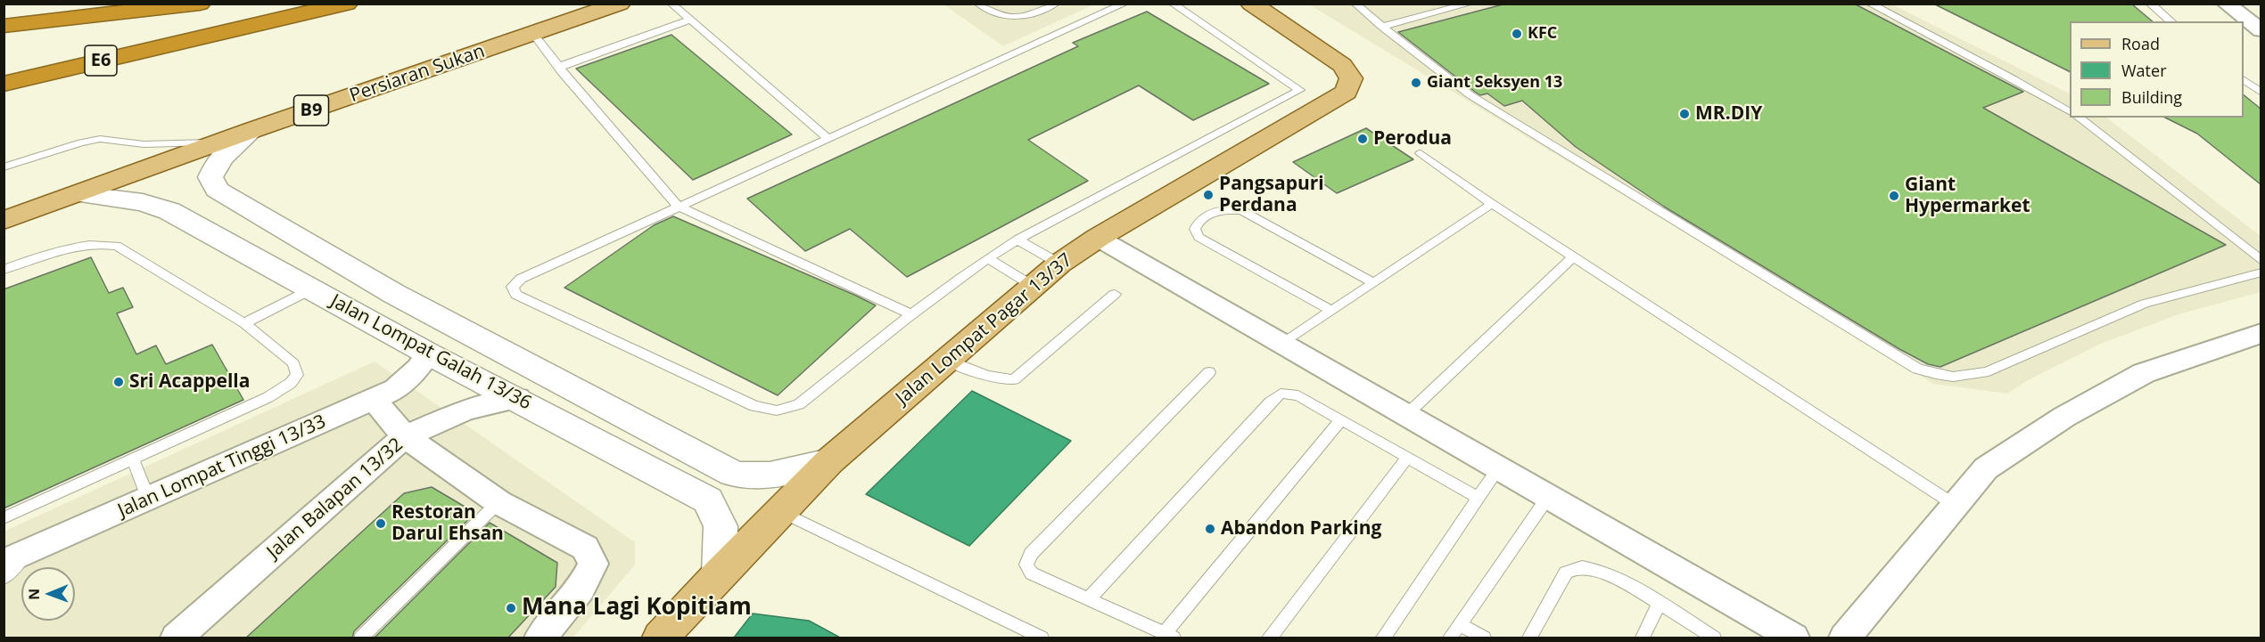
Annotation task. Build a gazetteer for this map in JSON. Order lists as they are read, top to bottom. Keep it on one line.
{"streets":{"highway":["E6"],"main road":["Persiaran Sukan","B9","Jalan Lompat Pagar 13/37"],"street":["Jalan Lompat Galah 13/36","Jalan Lompat Tinggi 13/33","Jalan Balapan 13/32"]},"crossings":[["Persiaran Sukan","Jalan Lompat Galah 13/36"],["Jalan Lompat Pagar 13/37","Jalan Lompat Galah 13/36"],["Jalan Lompat Galah 13/36","Jalan Lompat Tinggi 13/33"],["Jalan Lompat Galah 13/36","Jalan Balapan 13/32"]],"places":["KFC","Giant Seksyen 13","MR.DIY","Perodua","Pangsapuri Perdana","Giant Hypermarket","Sri Acappella","Restoran Darul Ehsan","Abandon Parking","Mana Lagi Kopitiam"],"legend":["Road","Water","Building"],"north":"left"}
